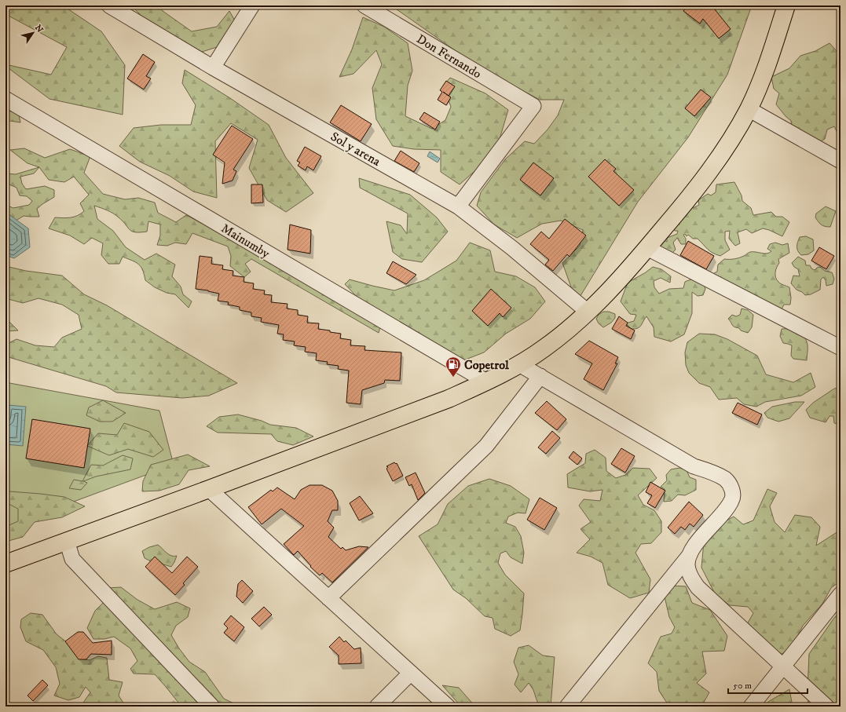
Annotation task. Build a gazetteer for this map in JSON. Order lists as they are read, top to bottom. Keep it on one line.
{"streets":{"street":["Don Fernando","Sol y arena","Mainumby"]},"crossings":[["Don Fernando","Sol y arena"]],"places":{"fuel station":["Copetrol"]},"scale_bar":"50 m","north":"top right"}
